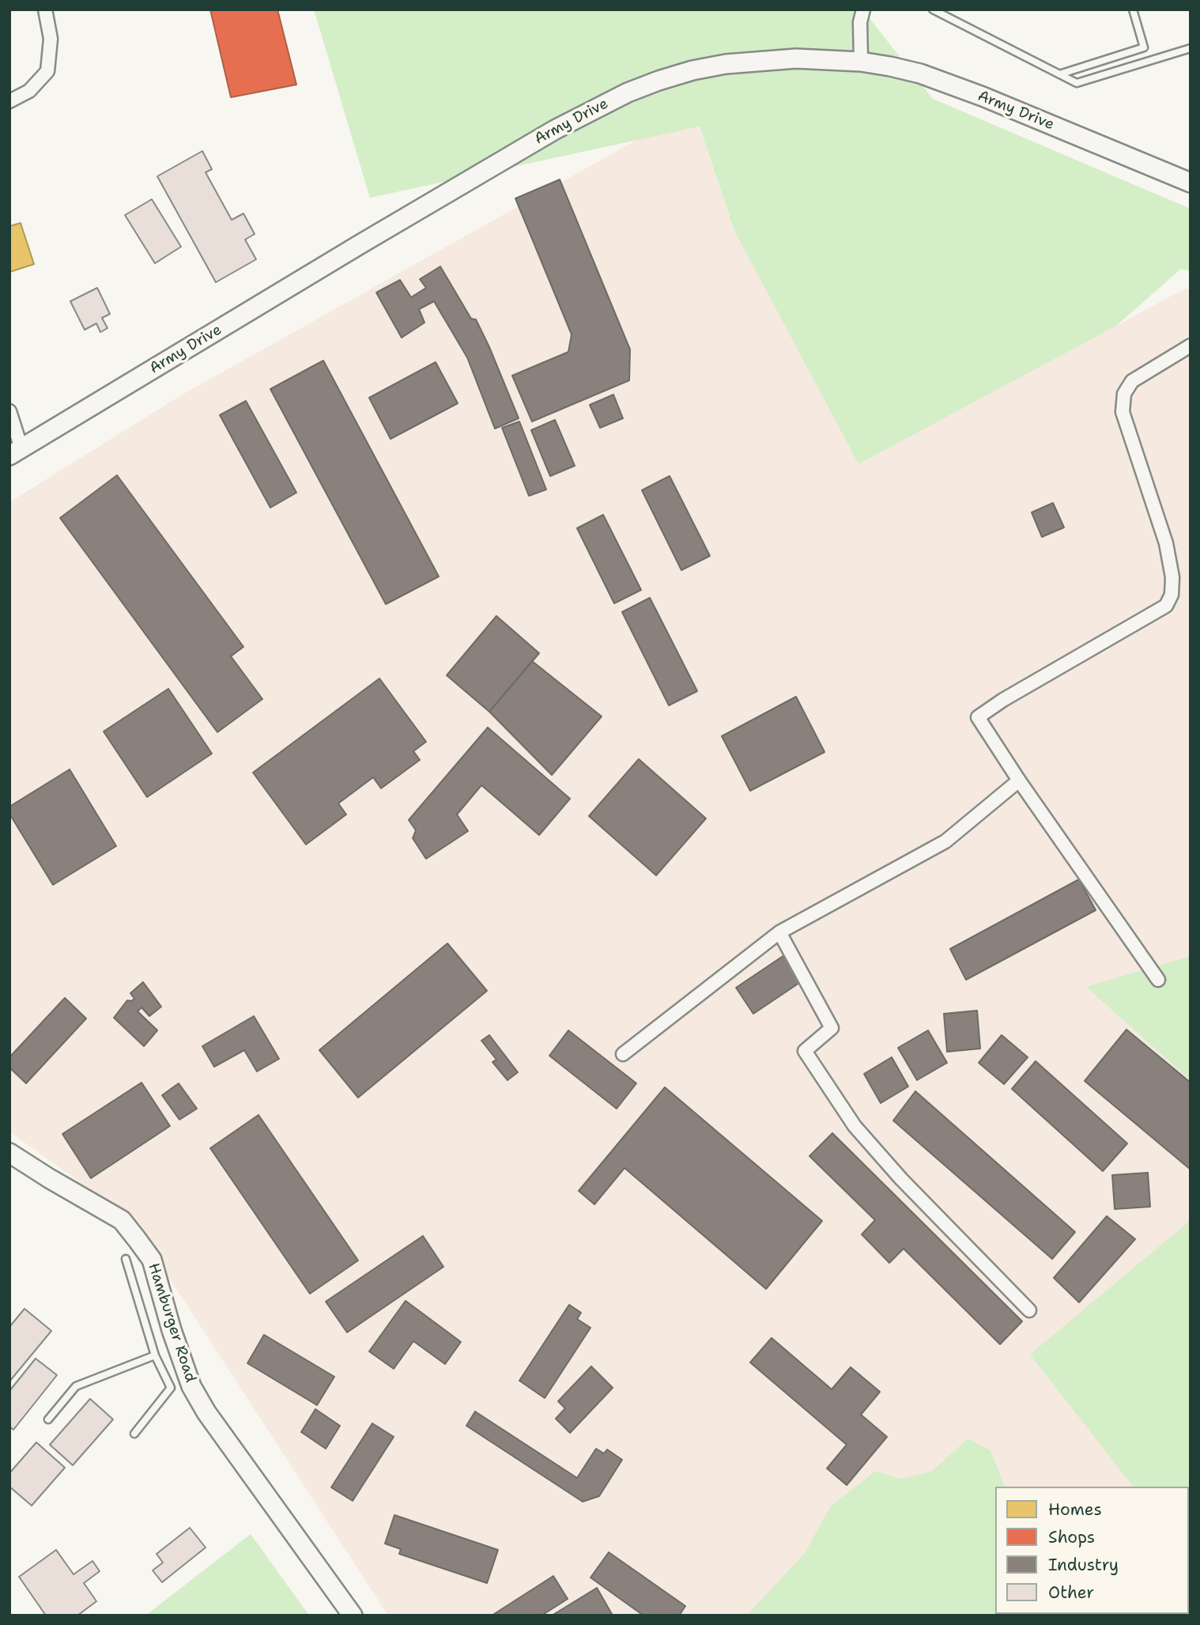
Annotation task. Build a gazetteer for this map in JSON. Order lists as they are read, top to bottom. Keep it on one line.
{"streets":{"main road":["Army Drive","Hamburger Road"]},"legend":["Homes","Shops","Industry","Other"]}
